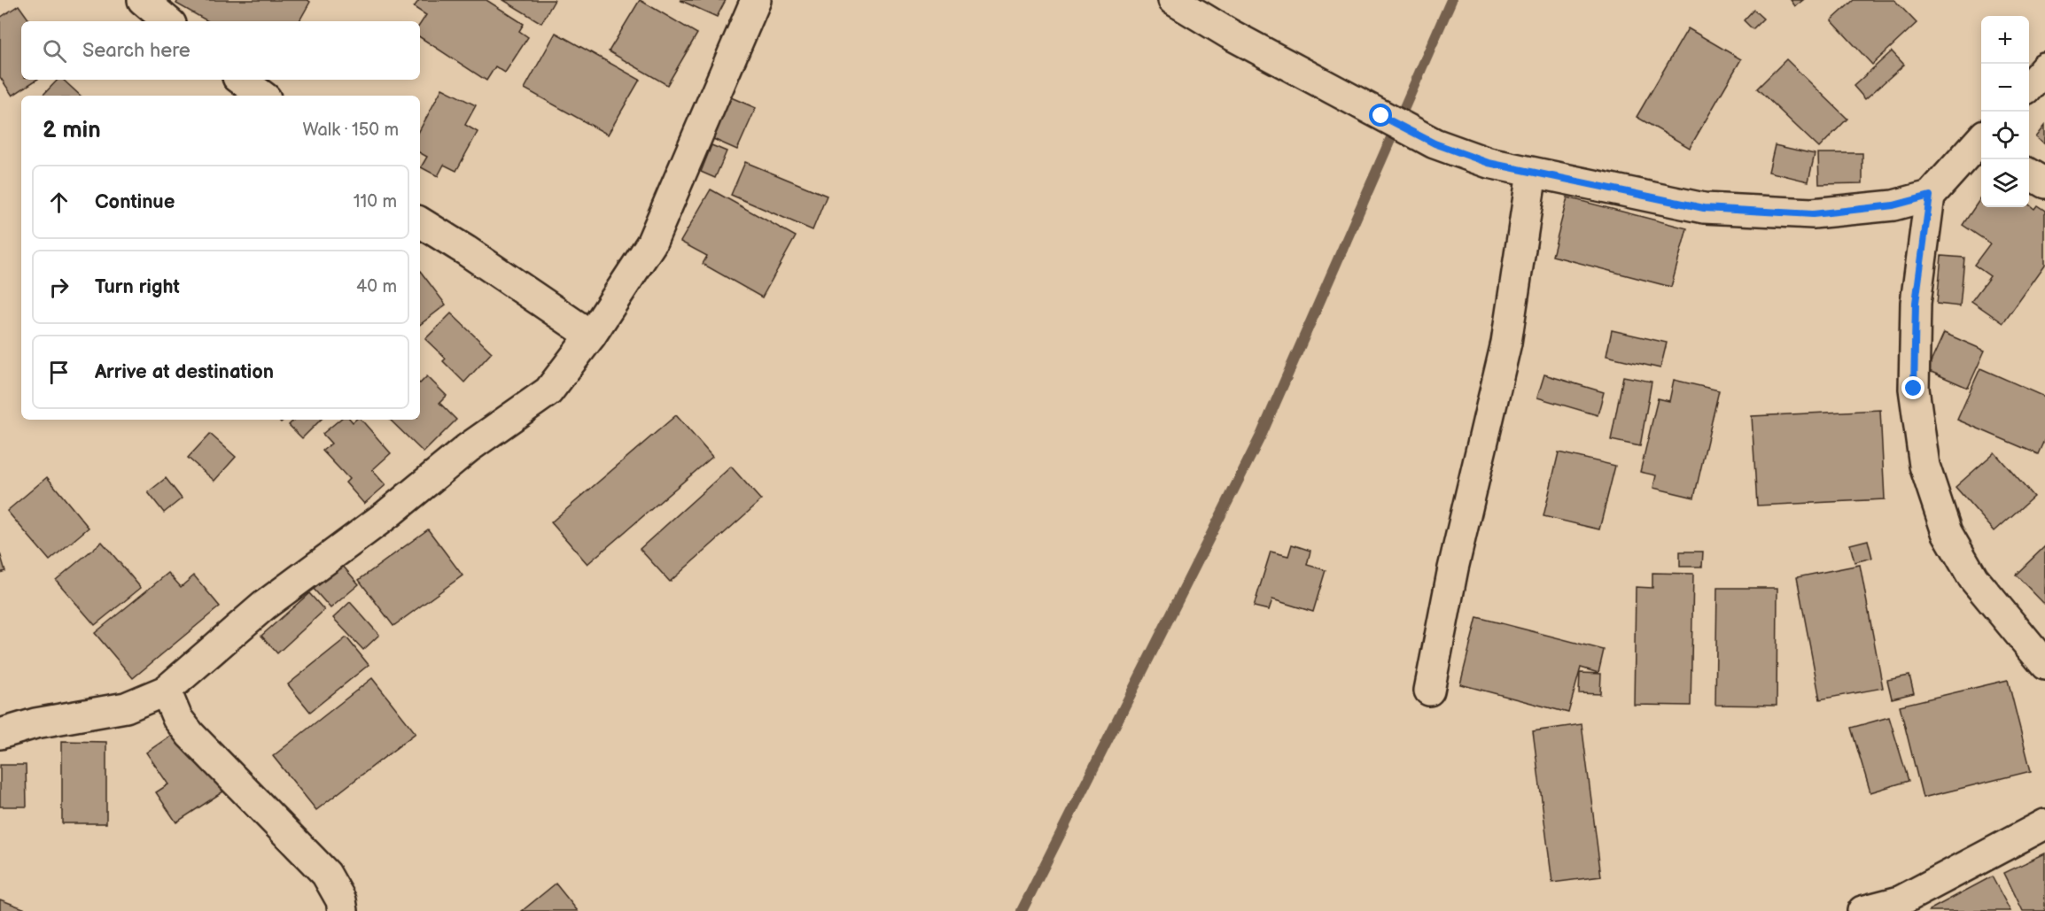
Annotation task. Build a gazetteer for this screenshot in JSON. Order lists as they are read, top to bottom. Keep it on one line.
{"page":{"map_buttons":["+","−"],"search":"Search here","heading":["2 min","Walk · 150 m"],"list":[["Continue","110 m"],["Turn right","40 m"],"Arrive at destination"]}}
